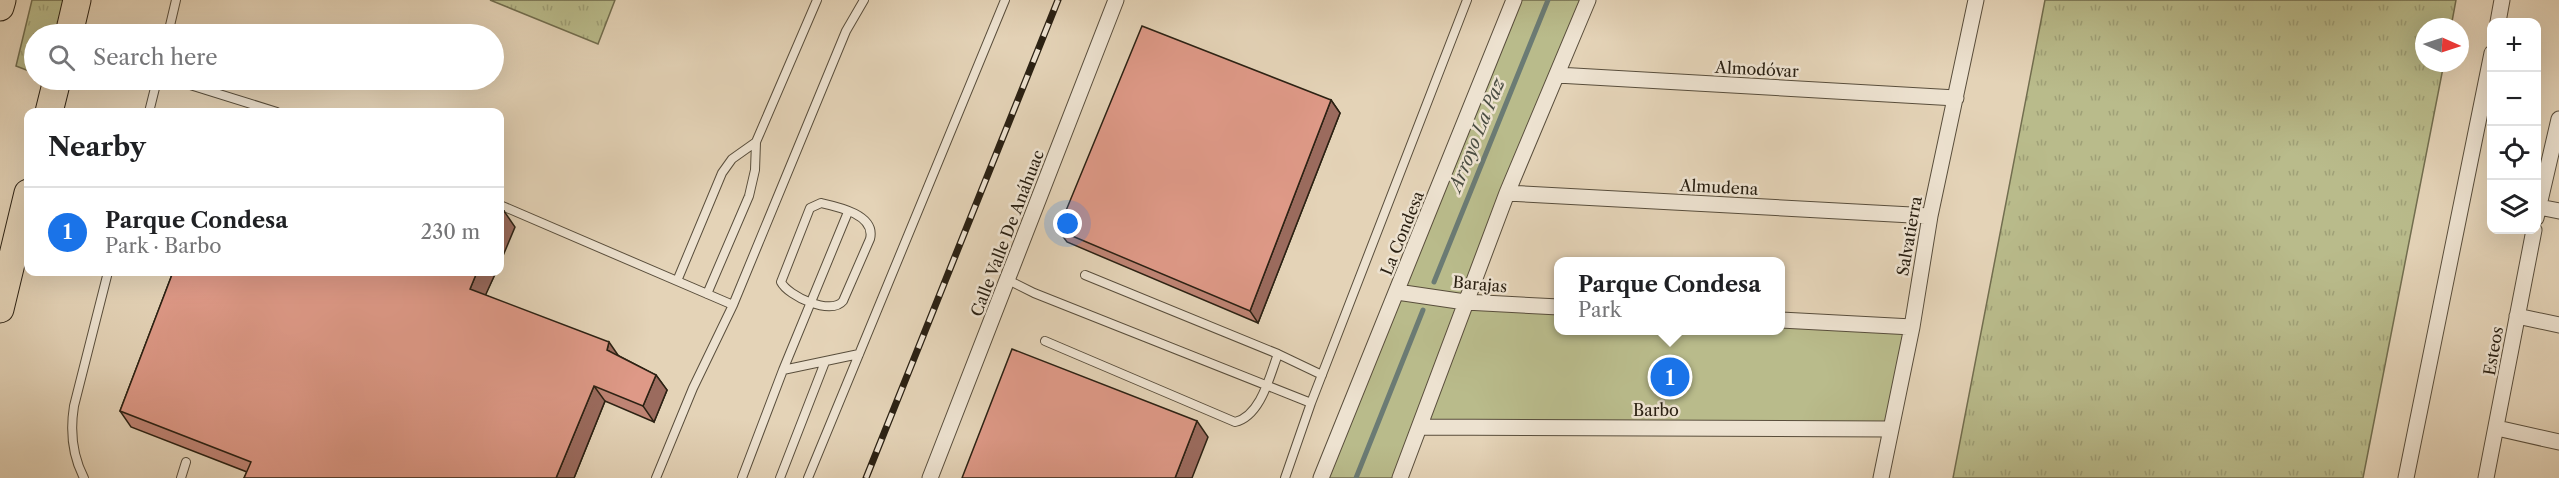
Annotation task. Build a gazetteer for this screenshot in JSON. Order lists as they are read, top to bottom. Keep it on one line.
{"streets":{"street":["Almodóvar","Almudena","Calle Valle De Anáhuac","La Condesa","Salvatierra","Barajas","Esteos","Barbo"]},"crossings":[["Almodóvar","Salvatierra"],["Almudena","Salvatierra"],["La Condesa","Barajas"],["Salvatierra","Barbo"]],"water":["Arroyo La Paz"],"north":"right","page":{"map_buttons":["+","−"],"search":"Search here","heading":"Nearby","list":[{"mark":"1","name":"Parque Condesa","note":"Park · Barbo","value":"230 m"}],"popup":["Parque Condesa","Park"],"pins":"1"}}
